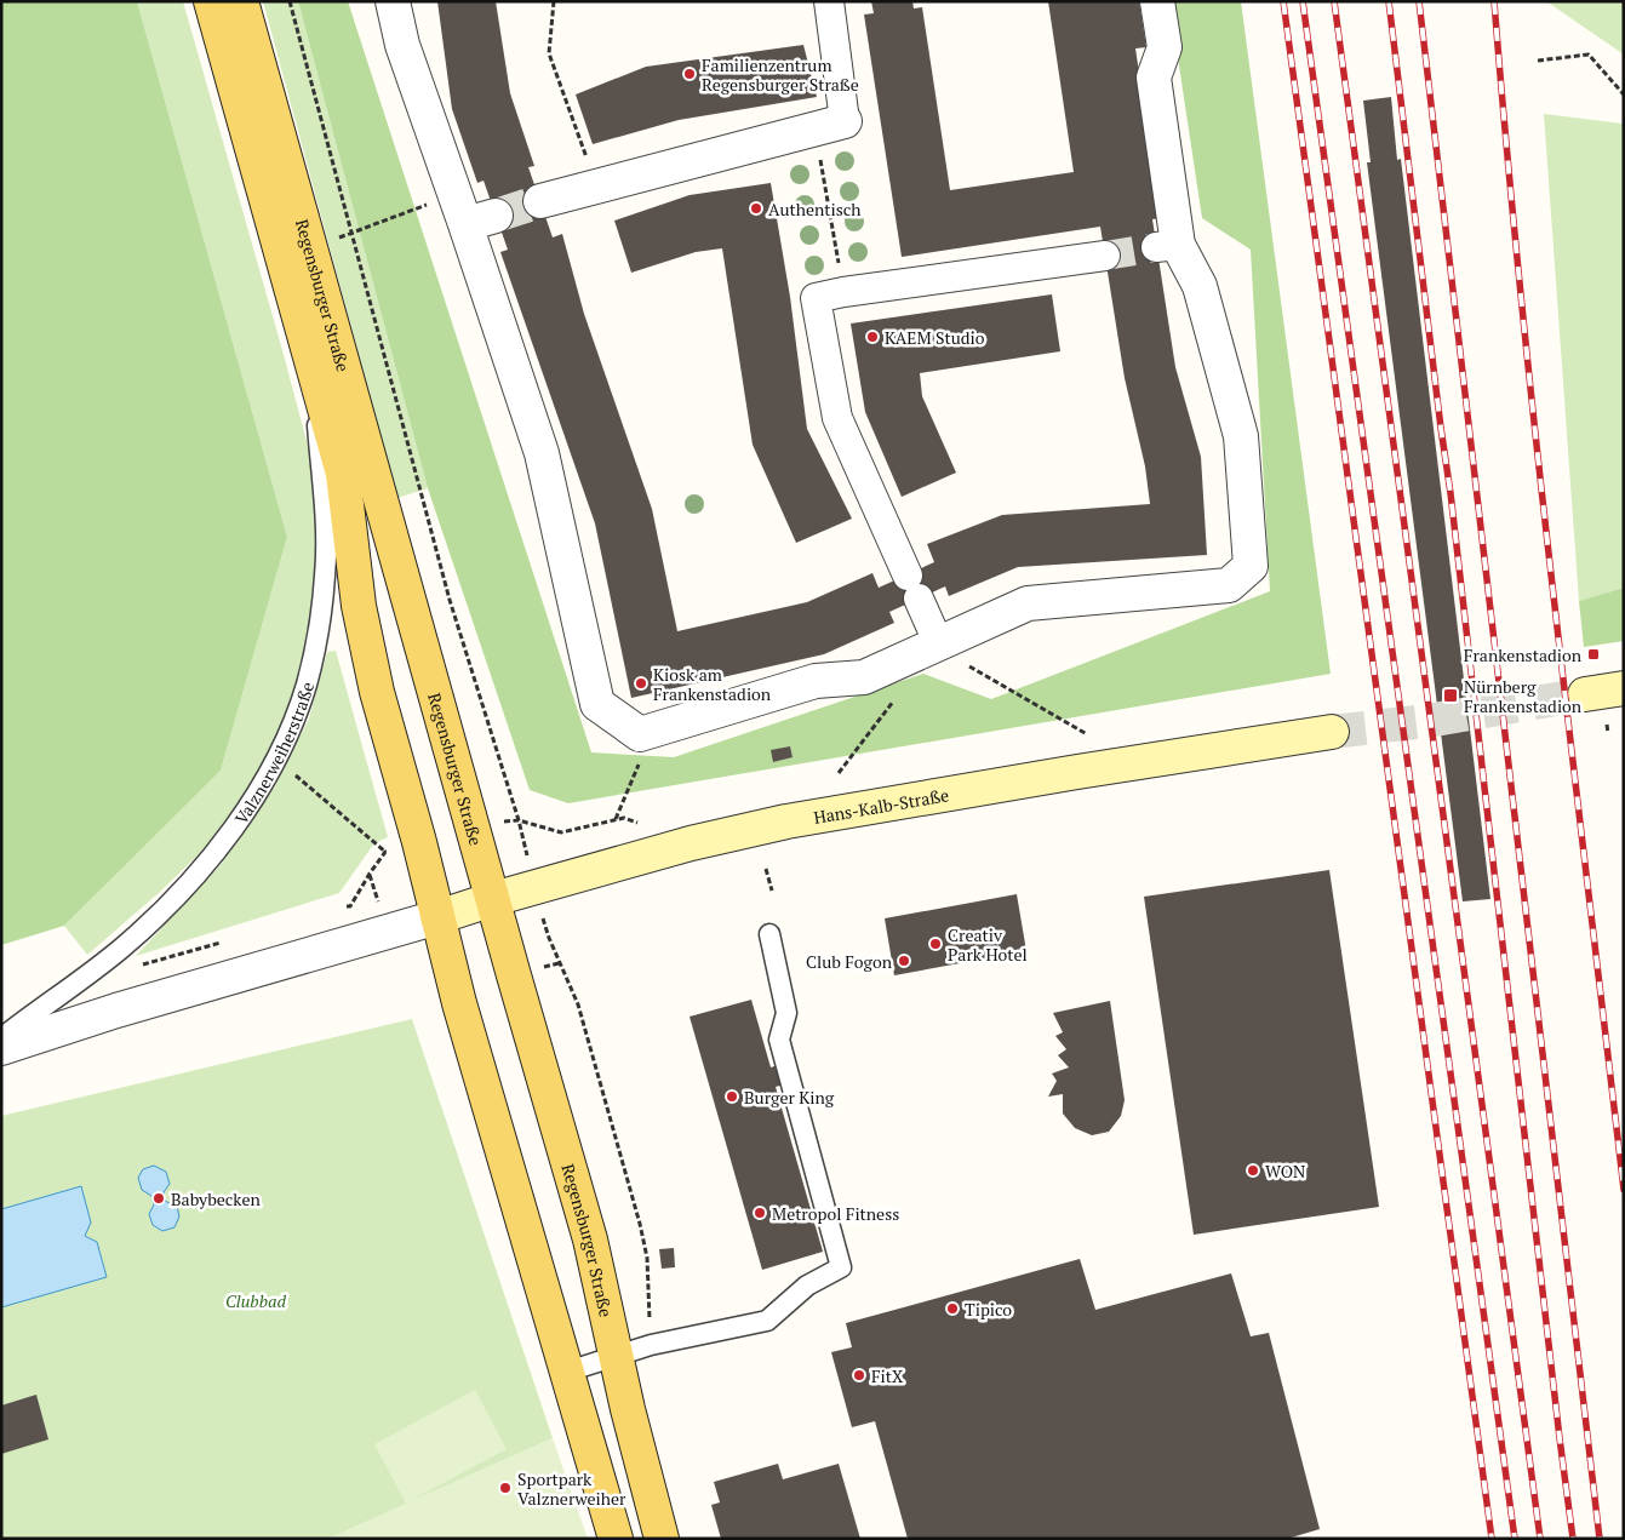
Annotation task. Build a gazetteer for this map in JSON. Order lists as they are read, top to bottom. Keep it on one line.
{"streets":{"main road":["Regensburger Straße","Hans-Kalb-Straße"],"lane":["Valznerweiherstraße"]},"crossings":[["Regensburger Straße","Valznerweiherstraße"],["Regensburger Straße","Hans-Kalb-Straße"]],"parks":["Clubbad"],"places":{"other":["Familienzentrum Regensburger Straße","Authentisch","KAEM Studio","Kiosk am Frankenstadion","Creativ Park Hotel","Club Fogon","Burger King","WON","Babybecken","Metropol Fitness","Tipico","FitX","Sportpark Valznerweiher"],"transit":["Frankenstadion","Nürnberg Frankenstadion"]}}
